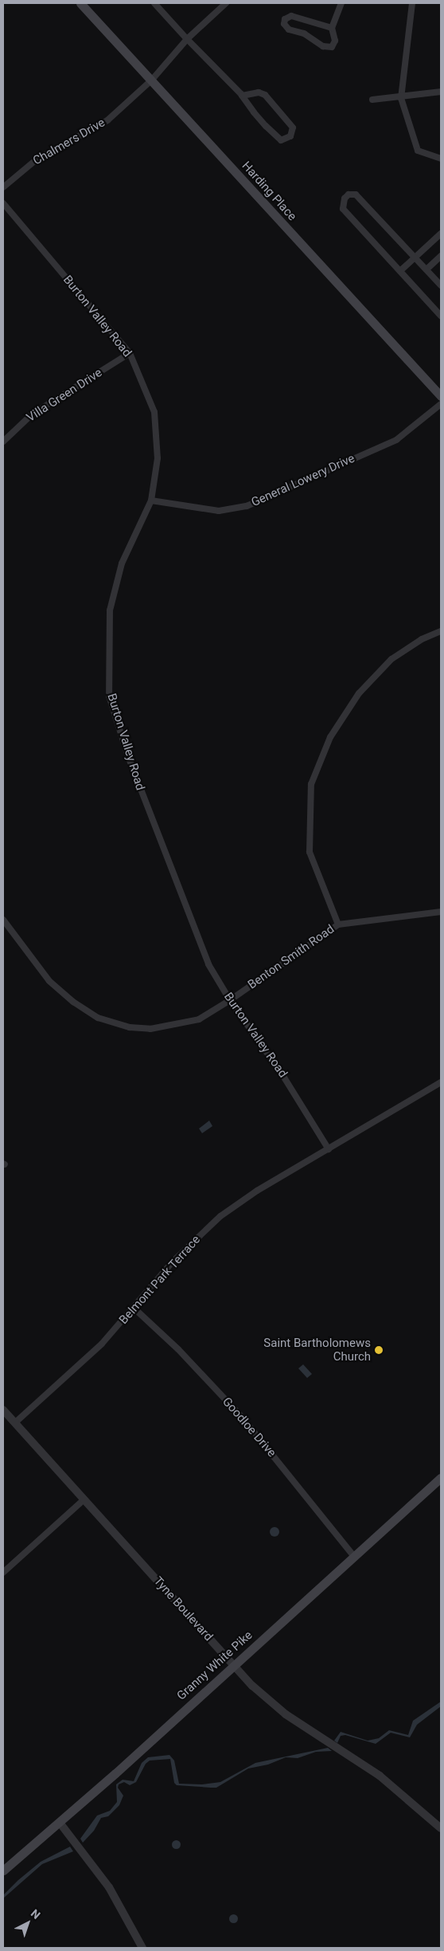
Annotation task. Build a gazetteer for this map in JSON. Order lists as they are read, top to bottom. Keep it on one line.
{"streets":{"main road":["Harding Place","Granny White Pike"],"street":["Chalmers Drive","Burton Valley Road","Villa Green Drive","General Lowery Drive","Benton Smith Road","Belmont Park Terrace","Goodloe Drive","Tyne Boulevard"]},"crossings":[["Chalmers Drive","Harding Place"],["Burton Valley Road","Villa Green Drive"],["Burton Valley Road","General Lowery Drive"],["Burton Valley Road","Benton Smith Road"],["Burton Valley Road","Belmont Park Terrace"],["Belmont Park Terrace","Goodloe Drive"],["Belmont Park Terrace","Tyne Boulevard"],["Goodloe Drive","Granny White Pike"],["Tyne Boulevard","Granny White Pike"]],"places":["Saint Bartholomews Church"],"north":"top right"}
